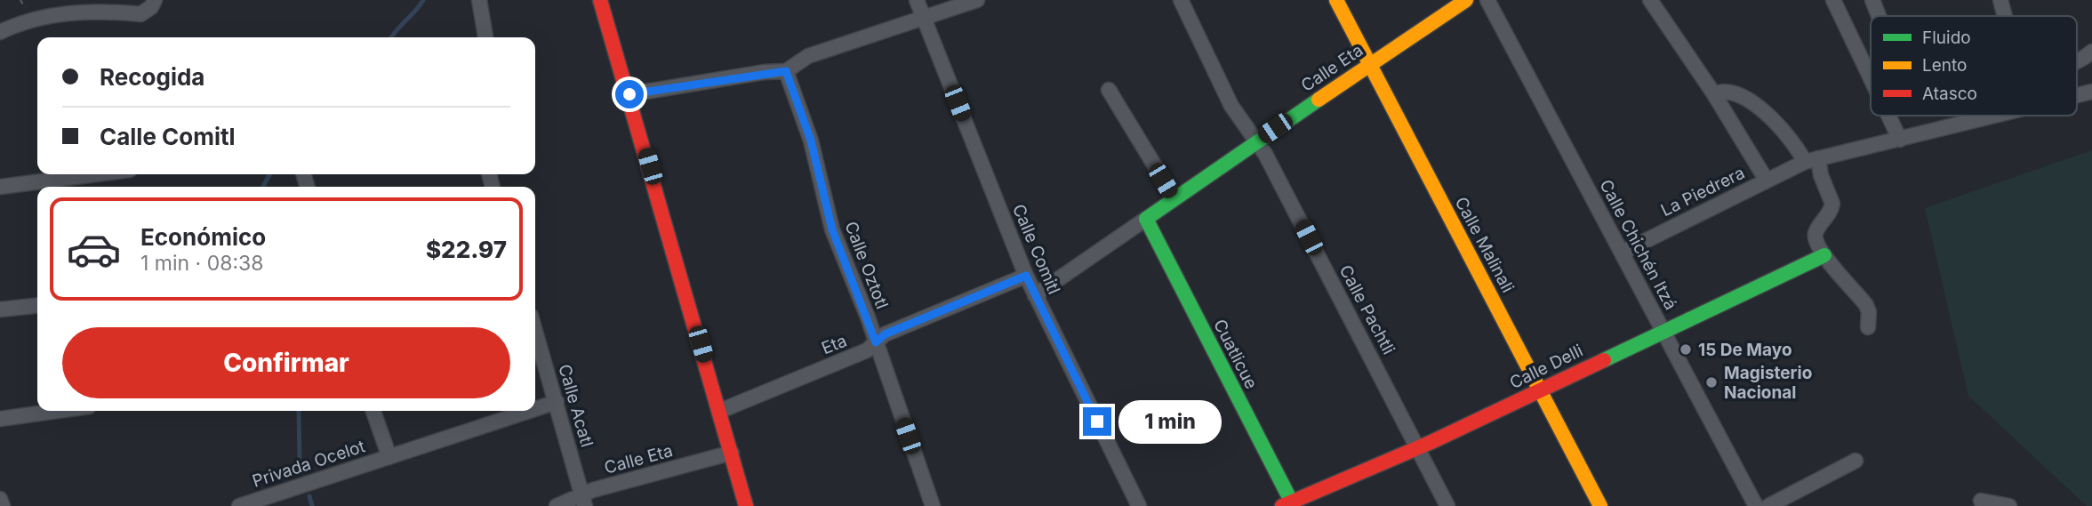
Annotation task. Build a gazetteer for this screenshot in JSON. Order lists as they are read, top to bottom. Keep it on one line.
{"streets":{"street":["Calle Eta","La Piedrera","Calle Malinali","Calle Chichén Itzá","Calle Comitl","Calle Oztotl","Calle Pachtli","Eta","Cuatlicue","Calle Delli","Calle Acatl","Privada Ocelot"]},"crossings":[["Calle Eta","Calle Malinali"],["Calle Eta","Calle Comitl"],["Calle Eta","Calle Pachtli"],["Calle Eta","Cuatlicue"],["Calle Eta","Calle Acatl"],["La Piedrera","Calle Chichén Itzá"],["Calle Malinali","Calle Delli"],["Calle Chichén Itzá","Calle Delli"],["Calle Comitl","Eta"],["Calle Oztotl","Eta"],["Calle Pachtli","Calle Delli"],["Cuatlicue","Calle Delli"],["Calle Acatl","Privada Ocelot"]],"places":["15 De Mayo","Magisterio Nacional"],"legend":["Fluido","Lento","Atasco"],"page":{"banner":["Recogida","Calle Comitl"],"list":[{"name":"Económico","note":"1 min · 08:38","value":"$22.97"}],"buttons":"Confirmar","bubble":"1 min"}}
